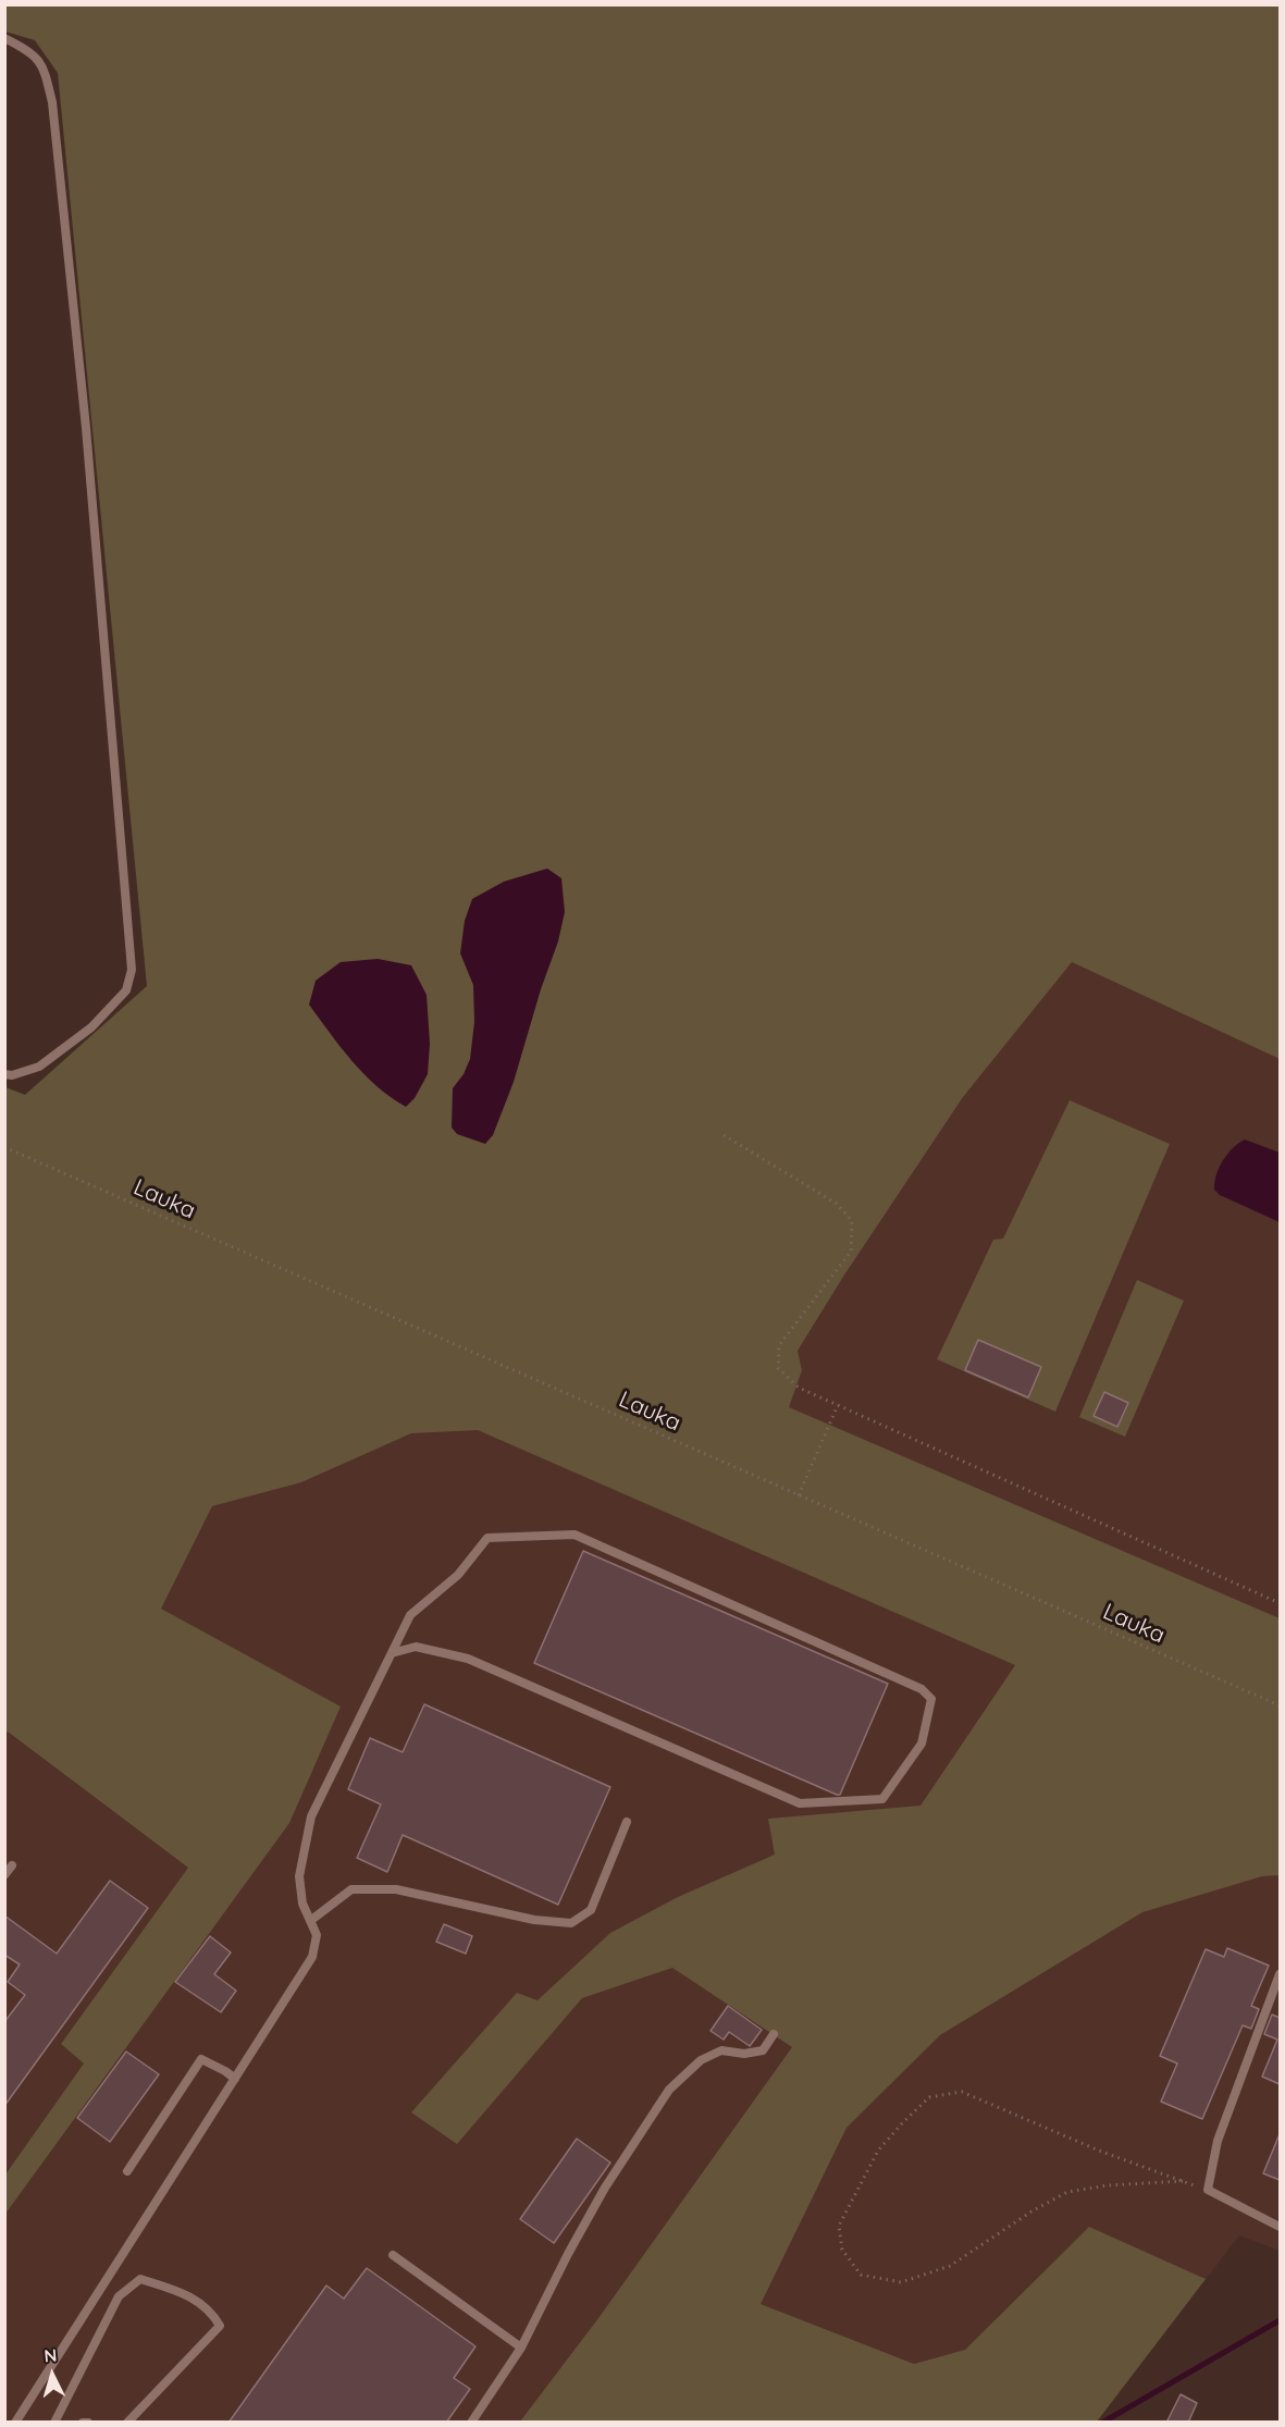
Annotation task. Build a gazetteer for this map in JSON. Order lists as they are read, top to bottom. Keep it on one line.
{"streets":{"path":["Lauka"]},"north":"top"}
